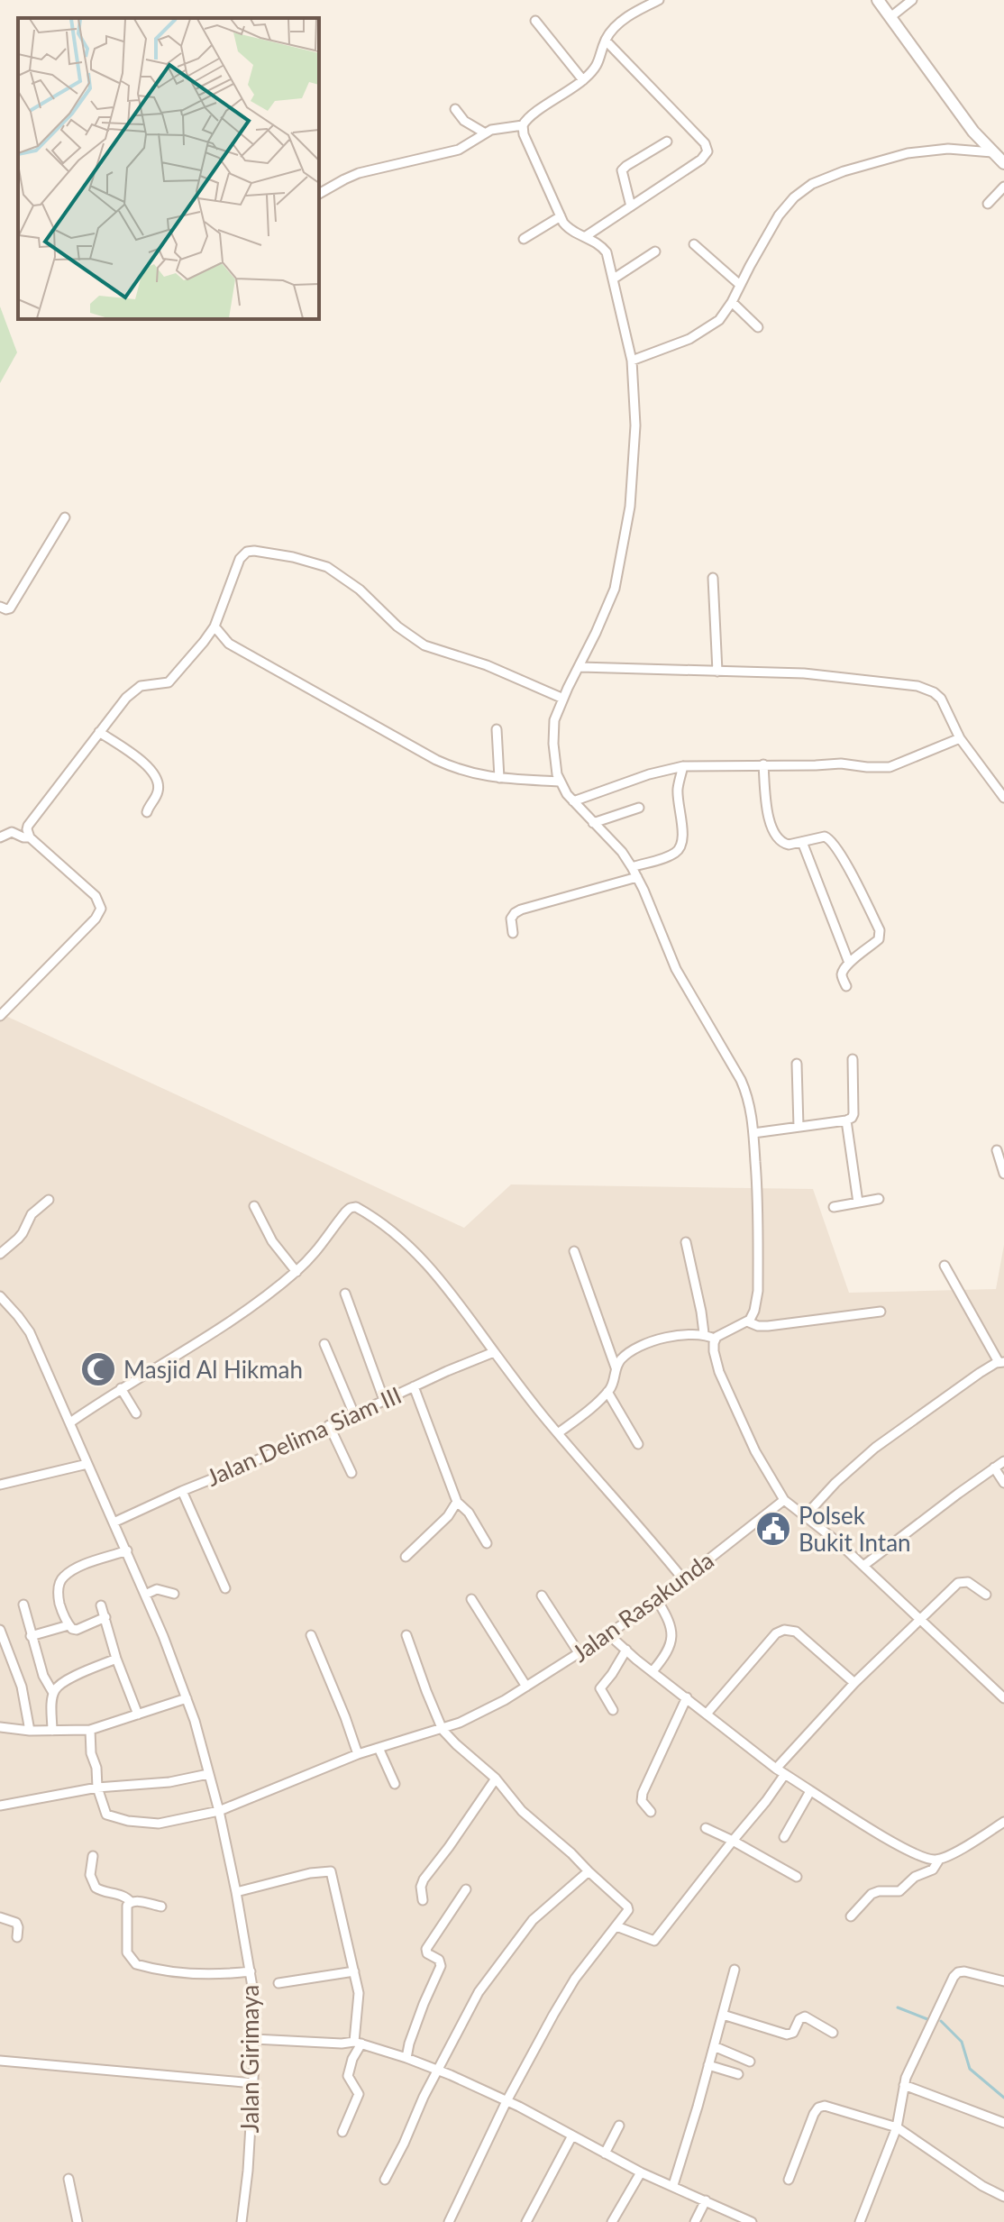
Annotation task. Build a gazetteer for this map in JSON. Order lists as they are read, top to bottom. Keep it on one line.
{"streets":{"street":["Jalan Delima Siam III","Jalan Rasakunda","Jalan Girimaya"]},"crossings":[["Jalan Delima Siam III","Jalan Girimaya"],["Jalan Rasakunda","Jalan Girimaya"]],"places":{"mosque":["Masjid Al Hikmah"],"public building":["Polsek Bukit Intan"]}}
